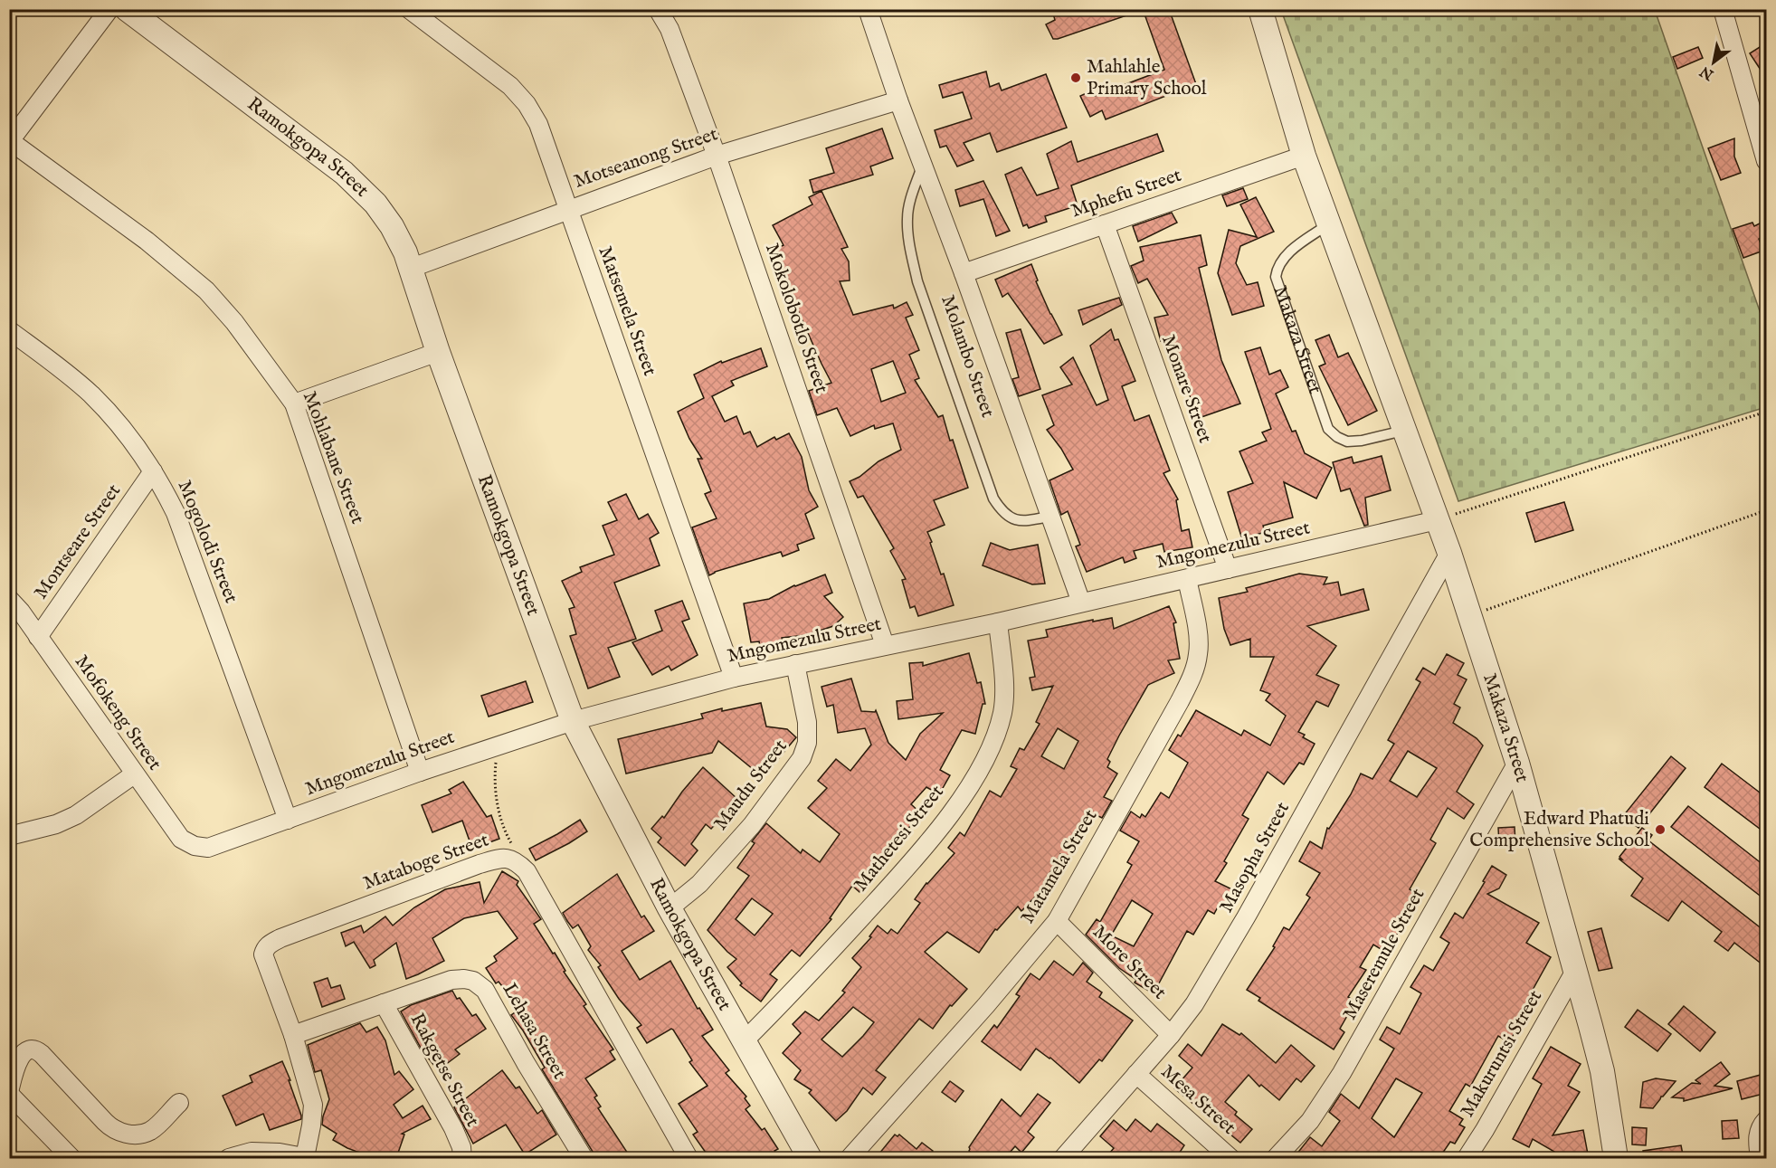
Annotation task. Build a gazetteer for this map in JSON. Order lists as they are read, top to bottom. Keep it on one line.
{"streets":{"street":["Ramokgopa Street","Motseanong Street","Mphefu Street","Matsemela Street","Mokolobotlo Street","Makaza Street","Molambo Street","Monare Street","Mohlabane Street","Montseare Street","Mogolodi Street","Mngomezulu Street","Mofokeng Street","Maudu Street","Mathetesi Street","Masopha Street","Mataboge Street","Matamela Street","Maseremule Street","More Street","Lehasa Street","Makuruntsi Street","Rakgetse Street","Mesa Street"]},"crossings":[["Ramokgopa Street","Motseanong Street"],["Ramokgopa Street","Mngomezulu Street"],["Ramokgopa Street","Maudu Street"],["Ramokgopa Street","Mathetesi Street"],["Motseanong Street","Matsemela Street"],["Motseanong Street","Mokolobotlo Street"],["Motseanong Street","Molambo Street"],["Mphefu Street","Makaza Street"],["Mphefu Street","Molambo Street"],["Mphefu Street","Monare Street"],["Matsemela Street","Mngomezulu Street"],["Mokolobotlo Street","Mngomezulu Street"],["Makaza Street","Mngomezulu Street"],["Makaza Street","Masopha Street"],["Makaza Street","Maseremule Street"],["Makaza Street","Makuruntsi Street"],["Molambo Street","Mngomezulu Street"],["Monare Street","Mngomezulu Street"],["Mohlabane Street","Mngomezulu Street"],["Montseare Street","Mogolodi Street"],["Montseare Street","Mofokeng Street"],["Mogolodi Street","Mngomezulu Street"],["Mngomezulu Street","Mofokeng Street"],["Mngomezulu Street","Maudu Street"],["Mngomezulu Street","Mathetesi Street"],["Mngomezulu Street","Matamela Street"],["Masopha Street","More Street"],["Masopha Street","Mesa Street"],["Mataboge Street","Lehasa Street"],["Matamela Street","More Street"],["Lehasa Street","Rakgetse Street"]],"places":["Mahlahle Primary School","Edward Phatudi Comprehensive School"],"north":"bottom left"}
